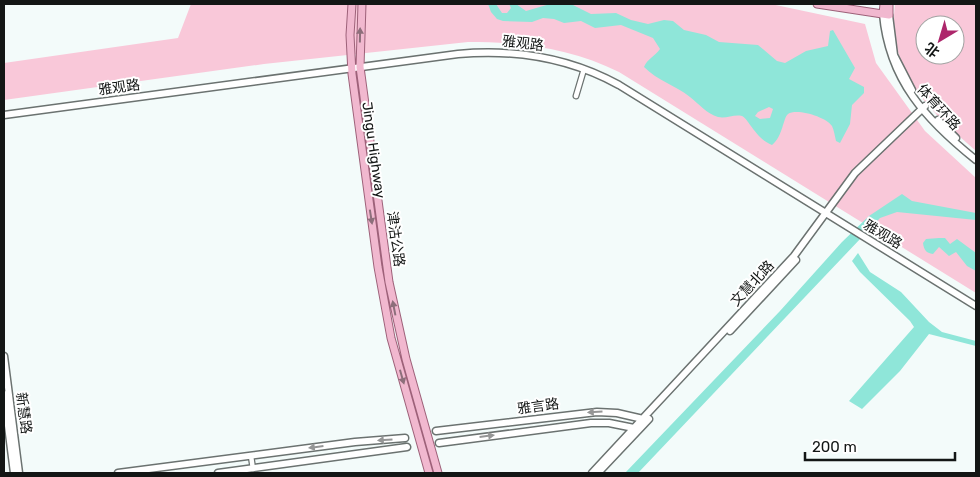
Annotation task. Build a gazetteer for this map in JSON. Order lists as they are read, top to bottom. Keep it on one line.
{"streets":{"main road":["雅观路","体育环路","Jingu Highway","津沽公路","文慧北路","雅言路","新慧路"]},"crossings":[["雅观路","Jingu Highway"],["雅观路","津沽公路"],["雅观路","文慧北路"],["体育环路","文慧北路"],["文慧北路","雅言路"]],"one_way":["Jingu Highway","津沽公路"],"scale_bar":"200 m","north":"bottom left"}
